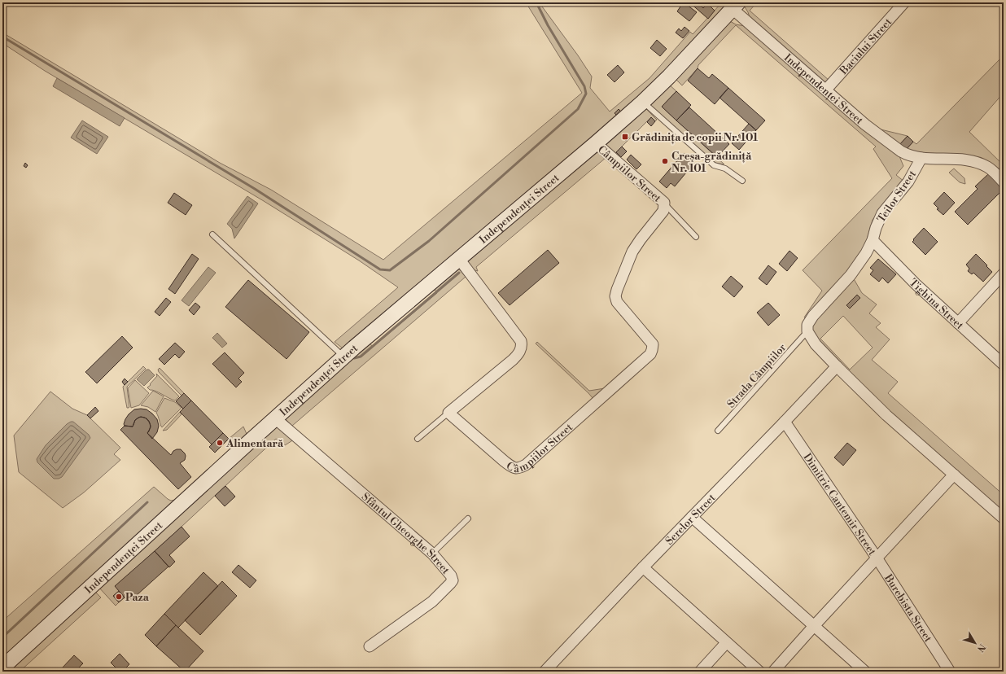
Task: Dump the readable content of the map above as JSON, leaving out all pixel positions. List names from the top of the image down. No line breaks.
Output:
{"streets":{"main road":["Independenței Street"],"street":["Baciului Street","Câmpiilor Street","Teilor Street","Tighina Street","Dimitrie Cantemir Street","Serelor Street","Sfântul Gheorghe Street","Burebista Street"],"lane":["Strada Câmpiilor"]},"crossings":[["Baciului Street","Independenței Street"],["Independenței Street","Câmpiilor Street"],["Independenței Street","Teilor Street"],["Independenței Street","Sfântul Gheorghe Street"],["Teilor Street","Tighina Street"],["Teilor Street","Strada Câmpiilor"],["Dimitrie Cantemir Street","Serelor Street"],["Dimitrie Cantemir Street","Burebista Street"]],"places":{"transit":["Grădinița de copii Nr. 101"],"other":["Creșa-grădiniță Nr. 101","Alimentară","Paza"]},"north":"bottom right"}
